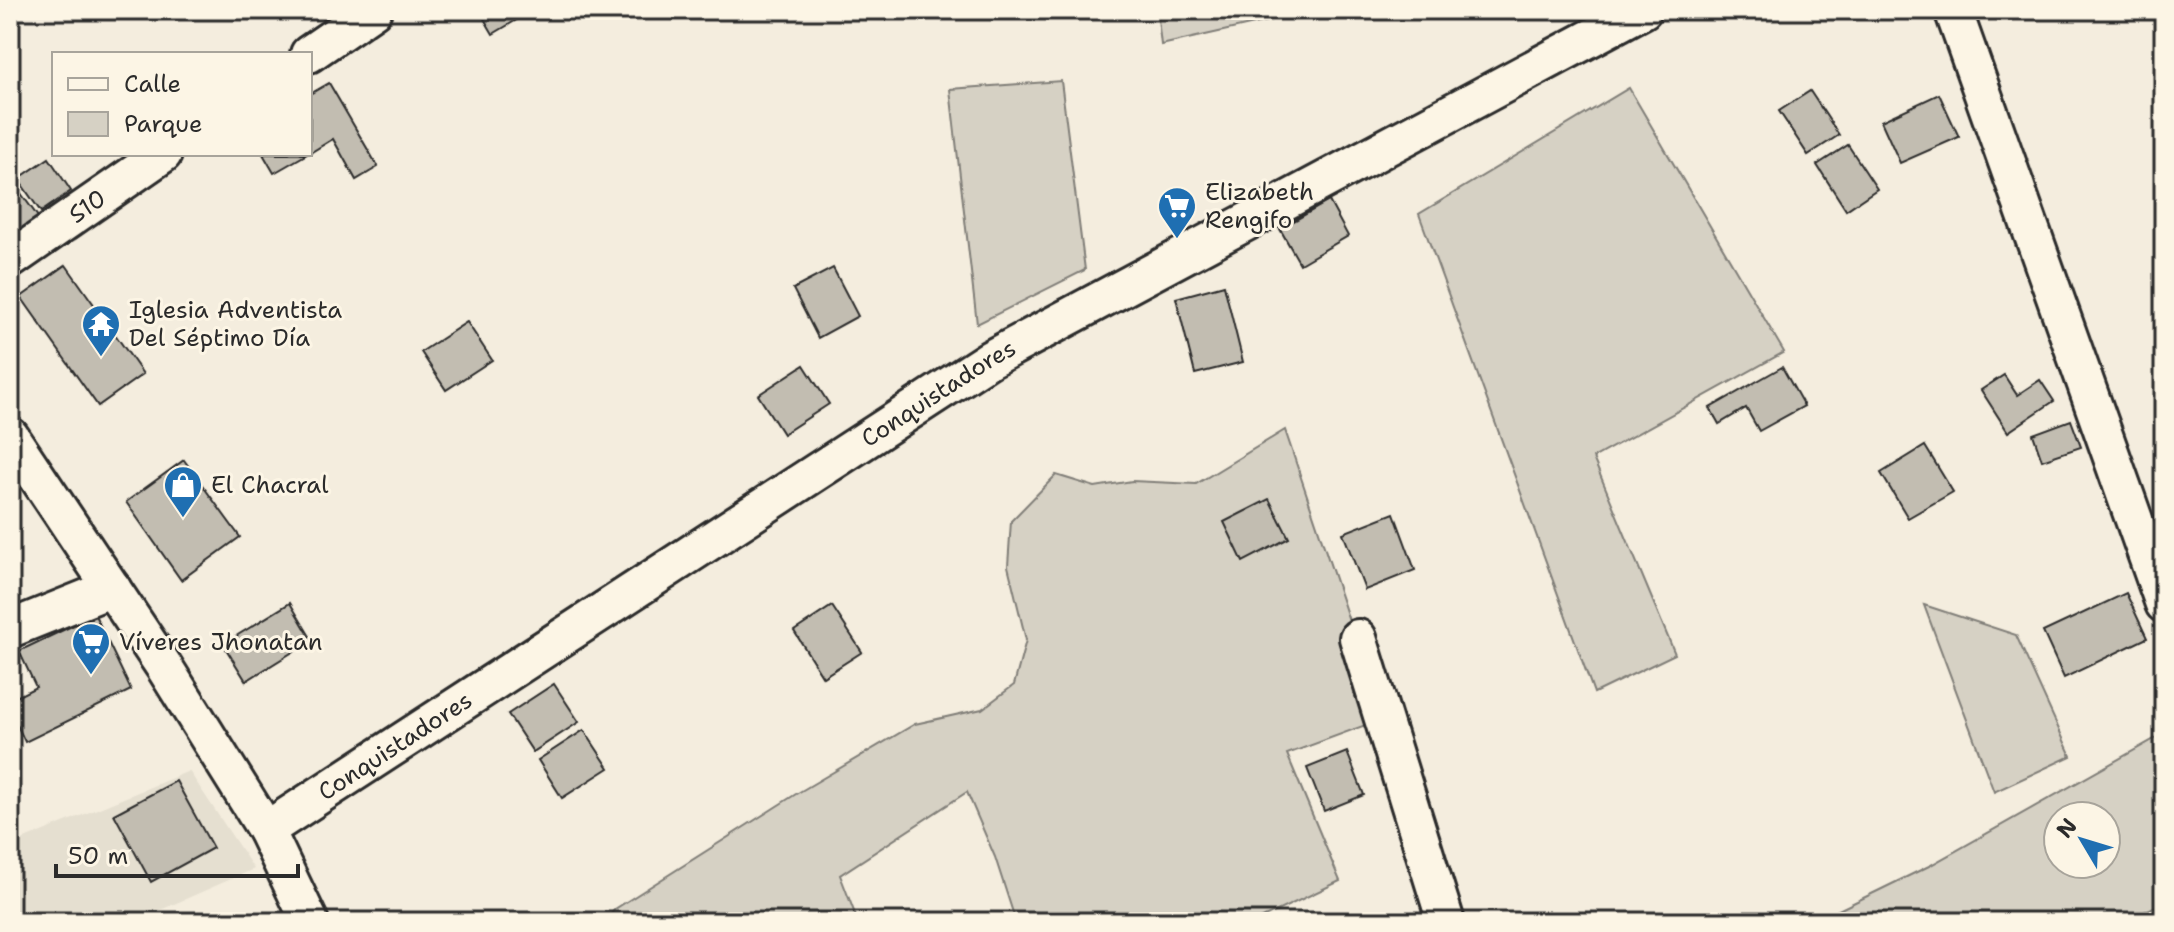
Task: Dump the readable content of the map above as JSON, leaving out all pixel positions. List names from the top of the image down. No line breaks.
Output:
{"streets":{"street":["S10","Conquistadores"]},"places":{"supermarket":["Elizabeth Rengifo","Víveres Jhonatan"],"temple":["Iglesia Adventista Del Séptimo Día"],"shop":["El Chacral"]},"legend":["Calle","Parque"],"scale_bar":"50 m","north":"top left"}
